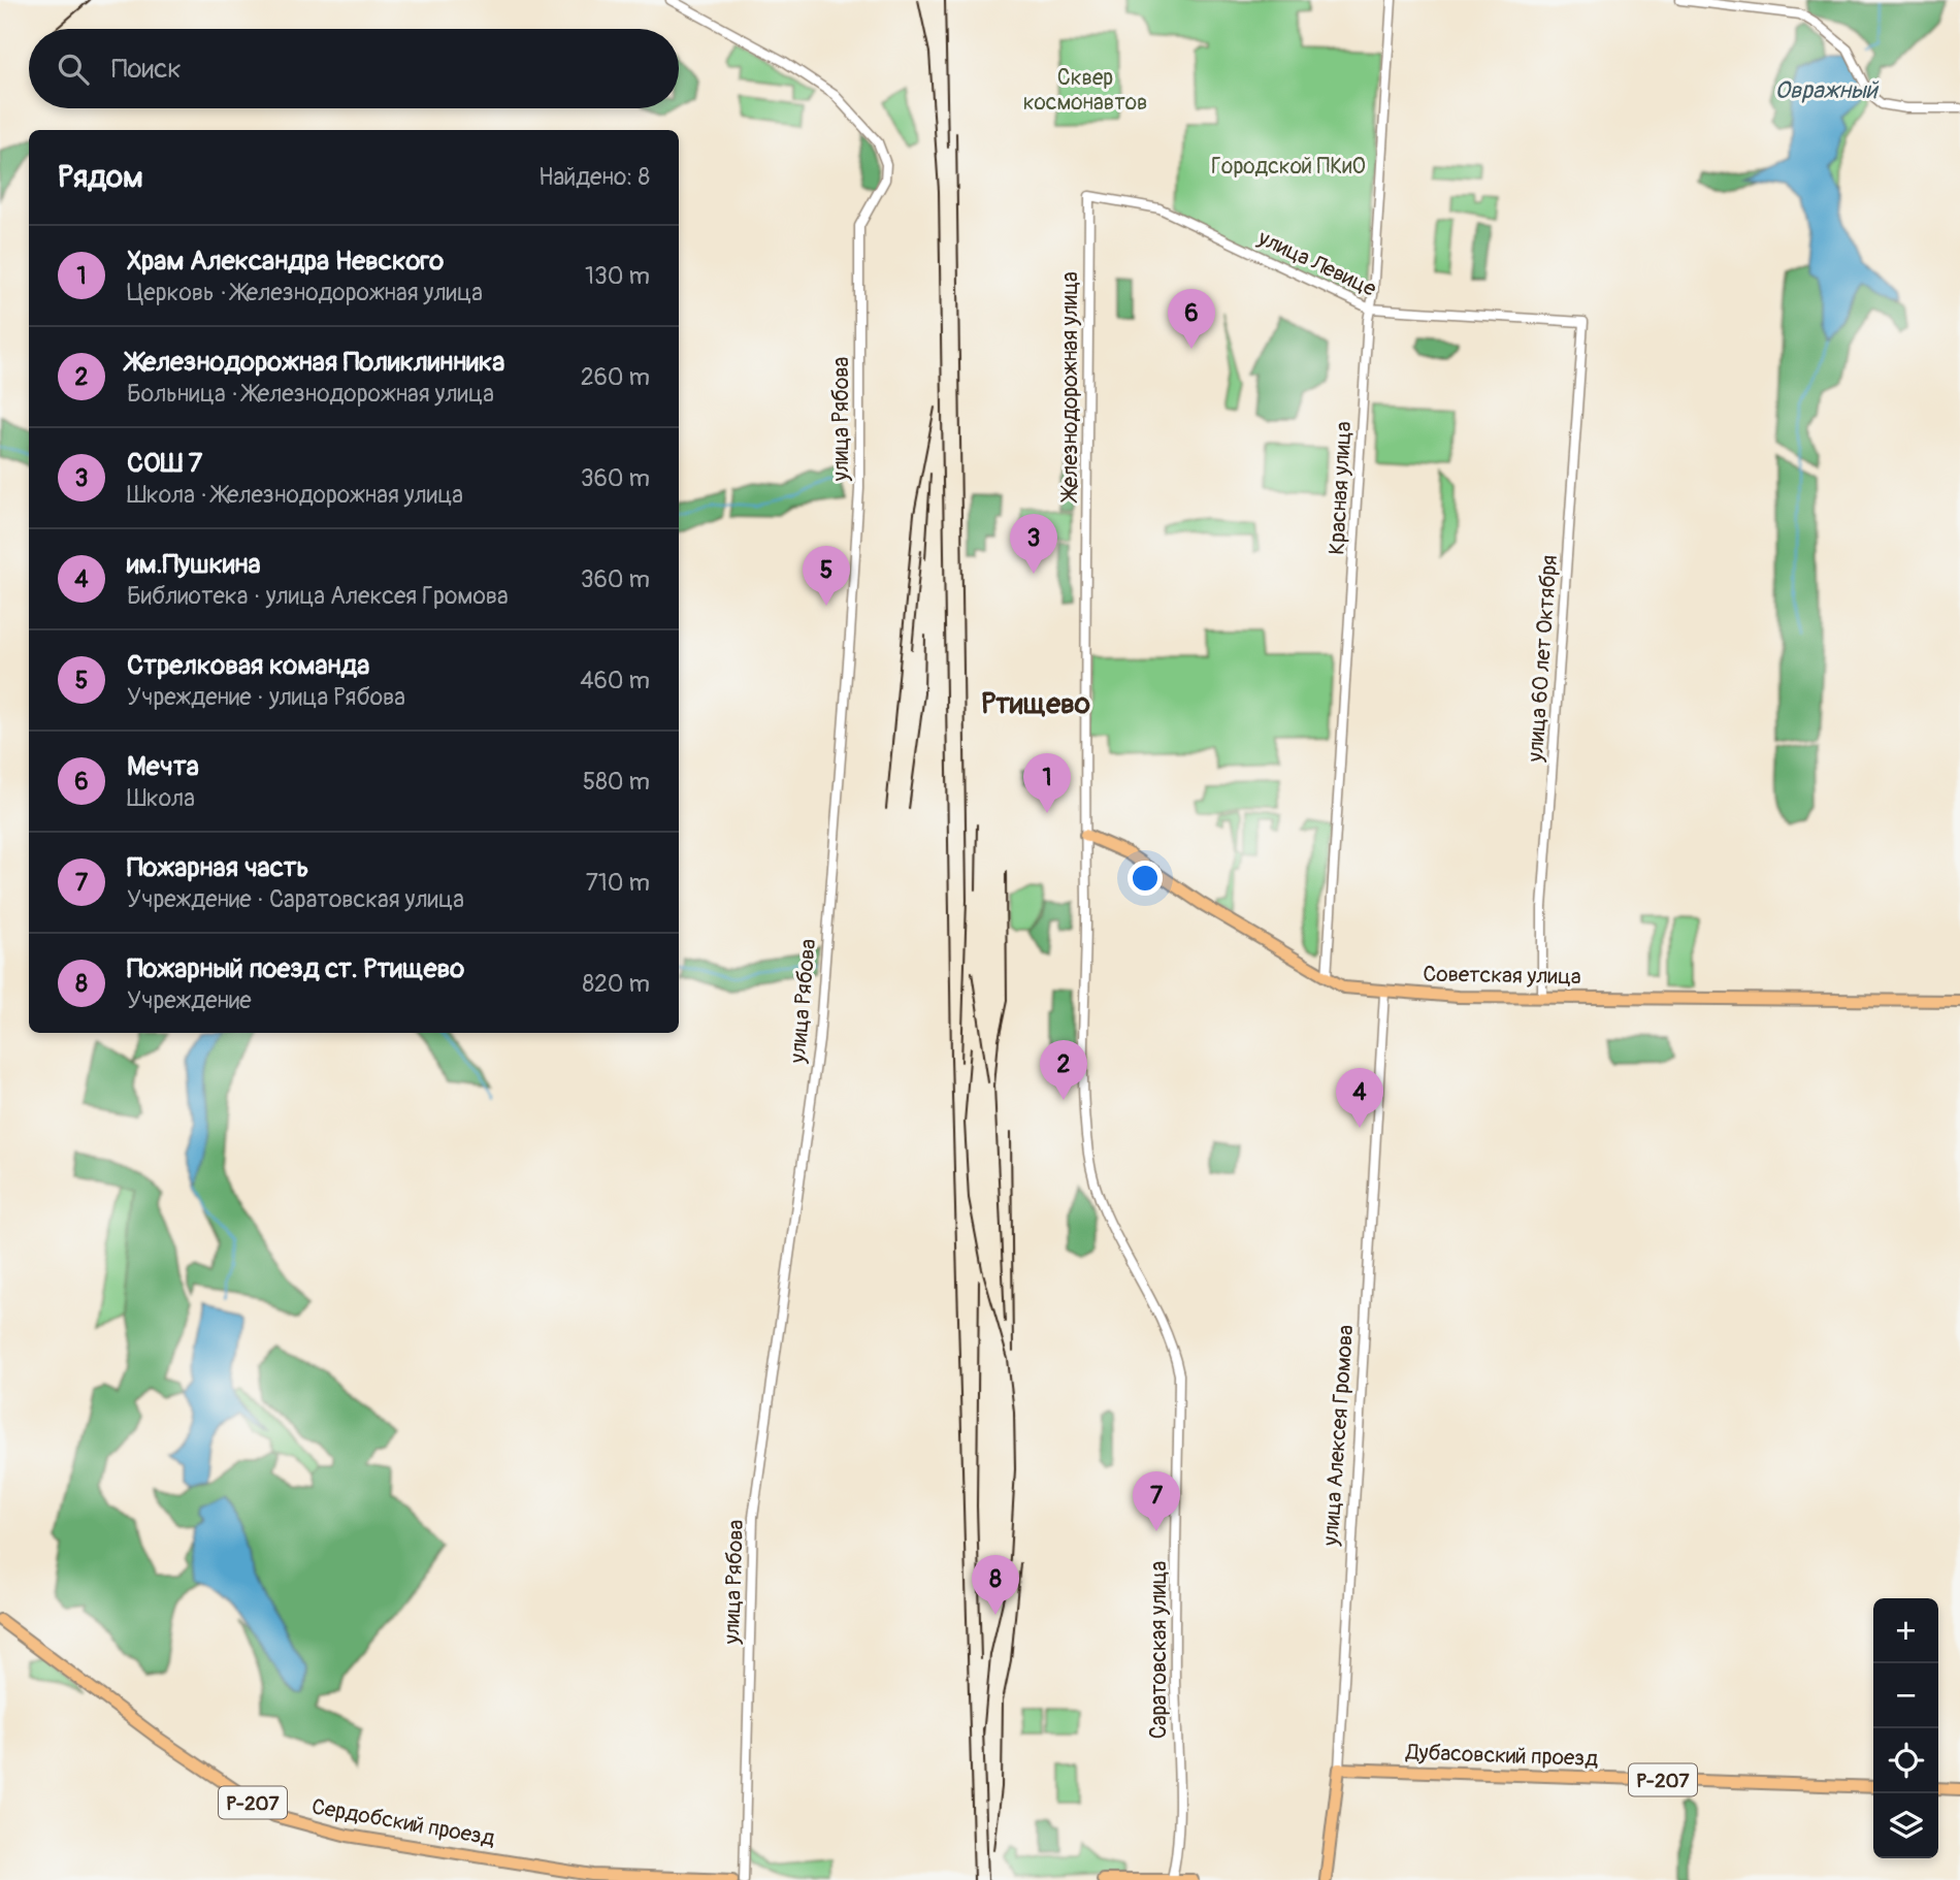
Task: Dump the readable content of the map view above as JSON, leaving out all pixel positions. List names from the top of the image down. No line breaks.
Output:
{"streets":{"main road":["Советская улица","улица Алексея Громова","Дубасовский проезд","Р-207","Сердобский проезд"],"street":["улица Левице","Железнодорожная улица","улица Рябова","Красная улица","улица 60 лет Октября","Саратовская улица"]},"crossings":[["улица Левице","Железнодорожная улица"],["улица Левице","Красная улица"],["улица Левице","улица 60 лет Октября"],["Железнодорожная улица","Советская улица"],["Железнодорожная улица","Саратовская улица"],["Красная улица","Советская улица"],["улица 60 лет Октября","Советская улица"],["Советская улица","улица Алексея Громова"],["улица Алексея Громова","Дубасовский проезд"]],"districts":["Ртищево"],"water":["Овражный"],"parks":["Сквер космонавтов","Городской ПКиО"],"page":{"search":"Поиск","heading":["Рядом","Найдено: 8"],"list":[{"mark":"1","name":"Храм Александра Невского","note":"Церковь · Железнодорожная улица","value":"130 m"},{"mark":"2","name":"Железнодорожная Поликлинника","note":"Больница · Железнодорожная улица","value":"260 m"},{"mark":"3","name":"СОШ 7","note":"Школа · Железнодорожная улица","value":"360 m"},{"mark":"4","name":"им.Пушкина","note":"Библиотека · улица Алексея Громова","value":"360 m"},{"mark":"5","name":"Стрелковая команда","note":"Учреждение · улица Рябова","value":"460 m"},{"mark":"6","name":"Мечта","note":"Школа","value":"580 m"},{"mark":"7","name":"Пожарная часть","note":"Учреждение · Саратовская улица","value":"710 m"},{"mark":"8","name":"Пожарный поезд ст. Ртищево","note":"Учреждение","value":"820 m"}],"pins":["6","3","5","1","2","4","7","8"],"map_buttons":["+","−"]}}
